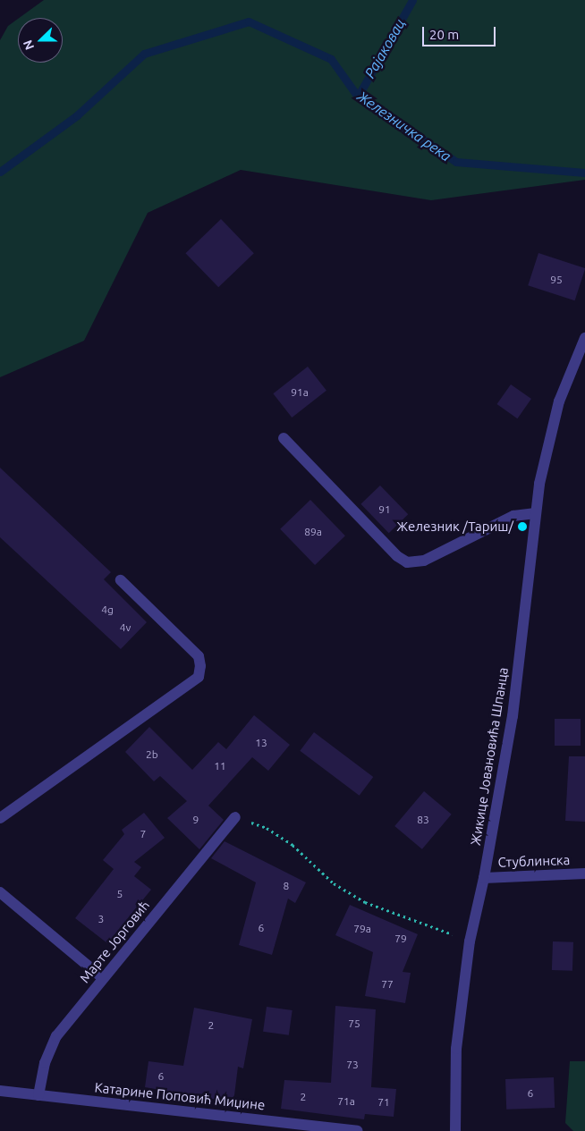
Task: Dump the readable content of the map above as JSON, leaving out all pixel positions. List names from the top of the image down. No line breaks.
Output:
{"streets":{"street":["Жикице Јовановића Шпанца","Стублинска","Марте Јорговић","Катарине Поповић Миџине"]},"crossings":[["Жикице Јовановића Шпанца","Стублинска"],["Марте Јорговић","Катарине Поповић Миџине"]],"water":["Рајаковац","Железничка река"],"places":["Железник /Тариш/"],"house_numbers":["95","91a","91","89a","4g","4v","13","2b","11","9","83","7","8","5","3","6","79a","79","77","75","2","73","6","6","2","71a","71"],"scale_bar":"20 m","north":"left"}
